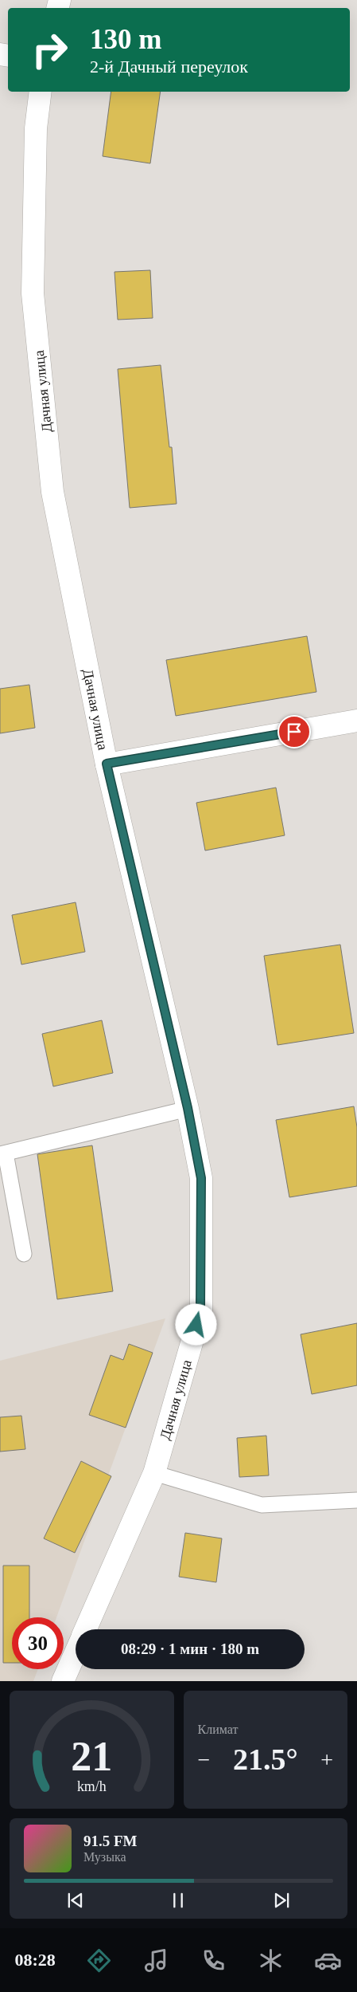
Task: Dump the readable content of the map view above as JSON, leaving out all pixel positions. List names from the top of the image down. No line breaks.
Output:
{"streets":{"street":["Дачная улица"]},"page":{"turn":["130 m","2-й Дачный переулок"],"limit":"30","trip":"08:29 · 1 мин · 180 m","tile":"Климат","heat":["−","21.5°","+"],"song":["91.5 FM","Музыка"],"tabs":"08:28","gauge":["21","km/h"]}}
